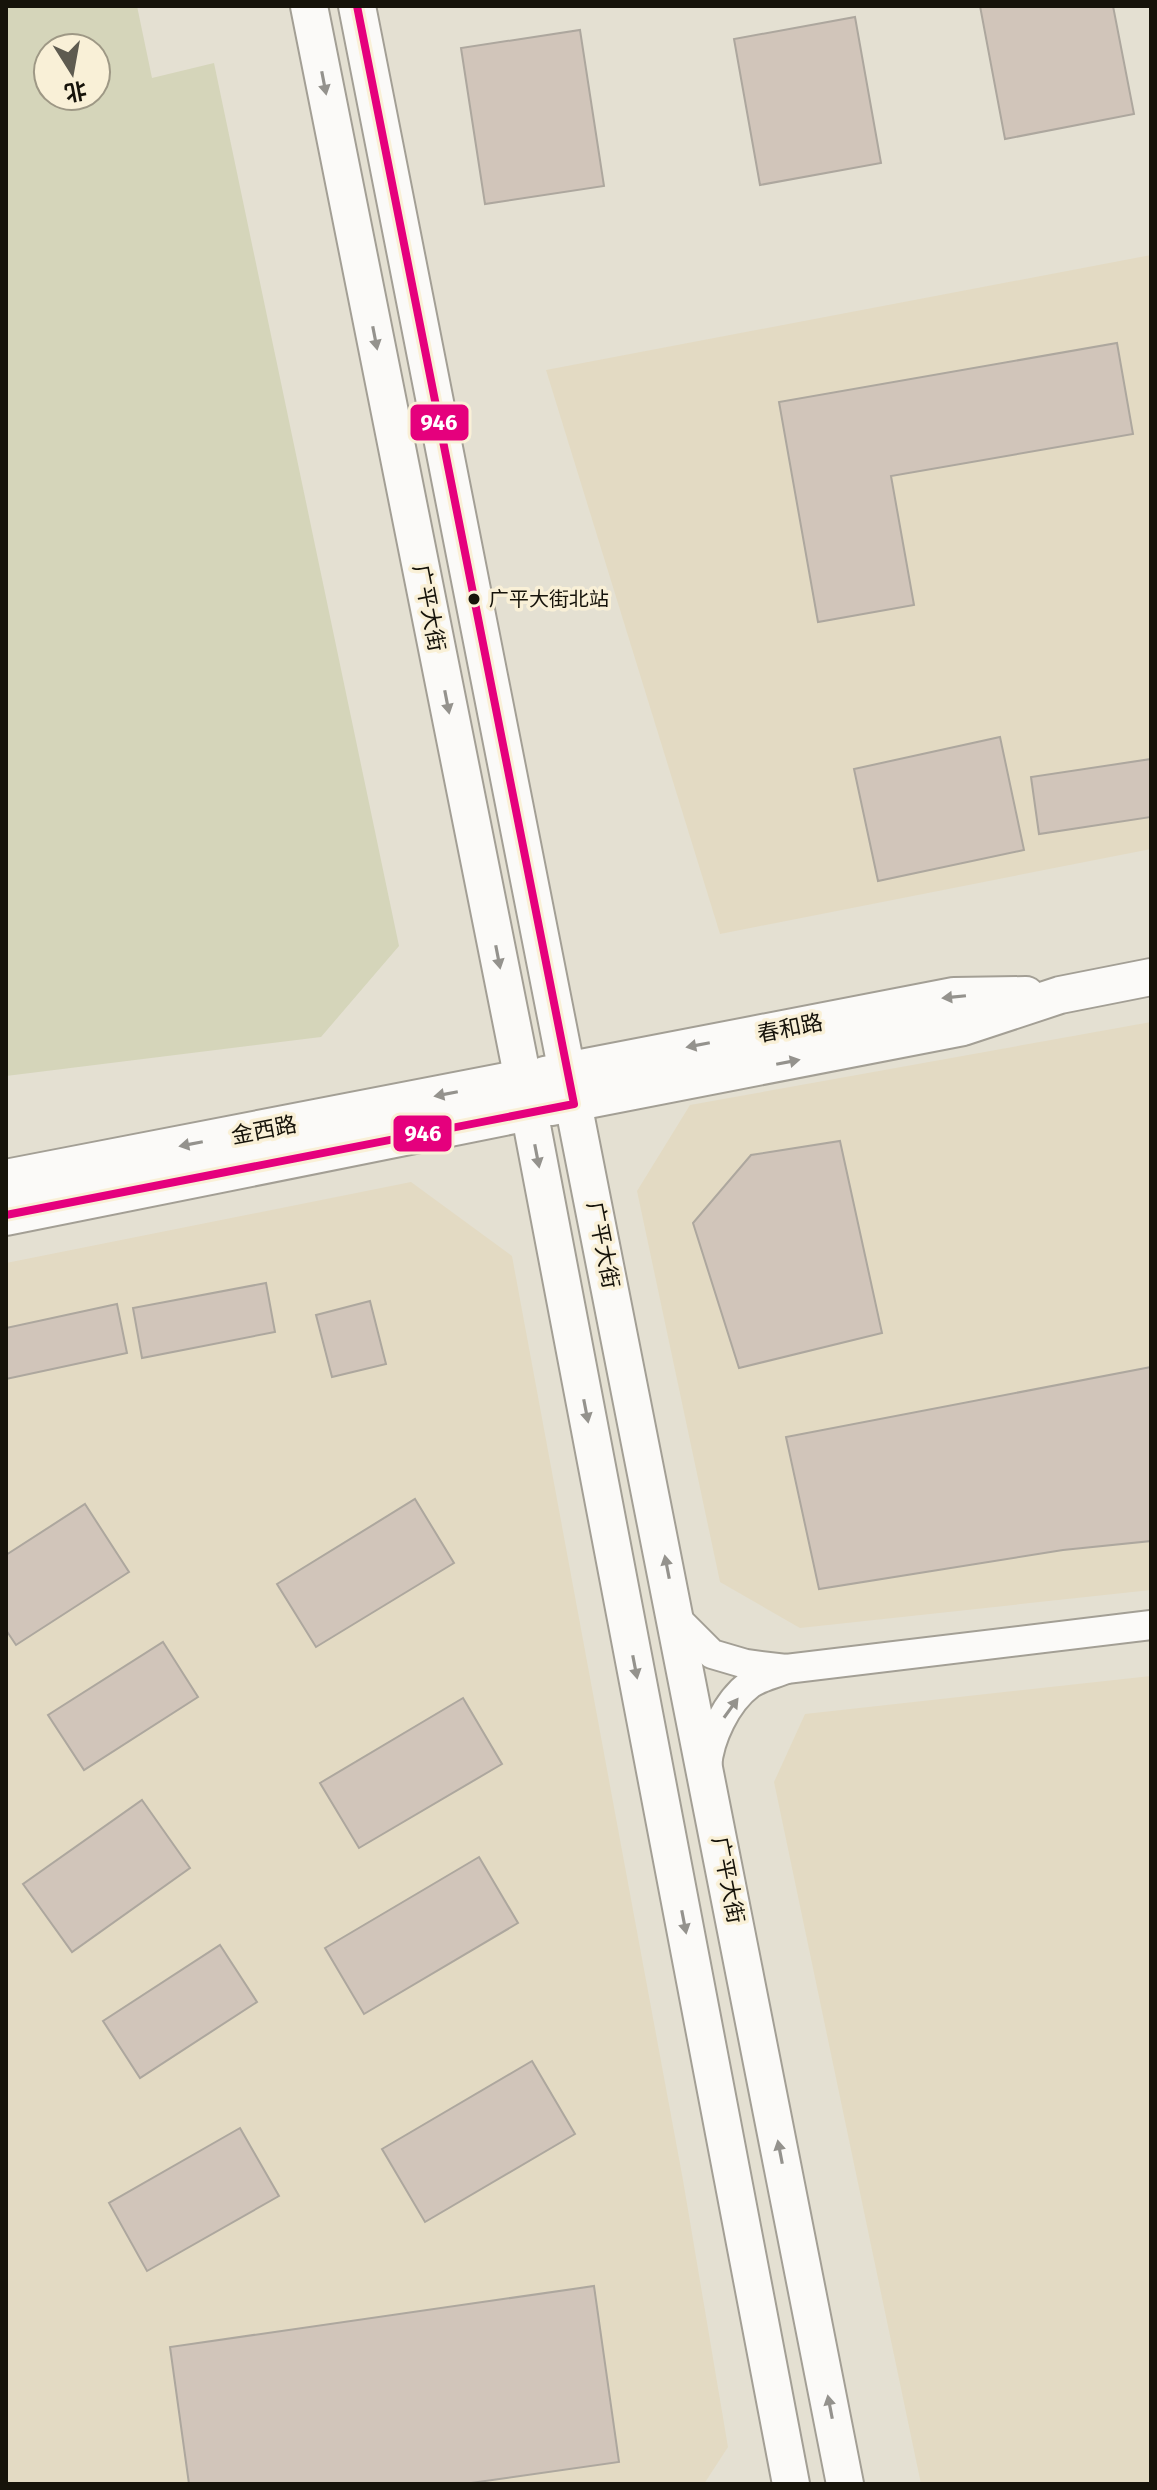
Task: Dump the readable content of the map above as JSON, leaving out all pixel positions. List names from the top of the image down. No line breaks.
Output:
{"streets":{"main road":["金西路"],"street":["广平大街","春和路"]},"crossings":[["广平大街","春和路"],["广平大街","金西路"],["春和路","金西路"]],"places":["广平大街北站"],"lines":["transit line 946"],"north":"bottom"}
